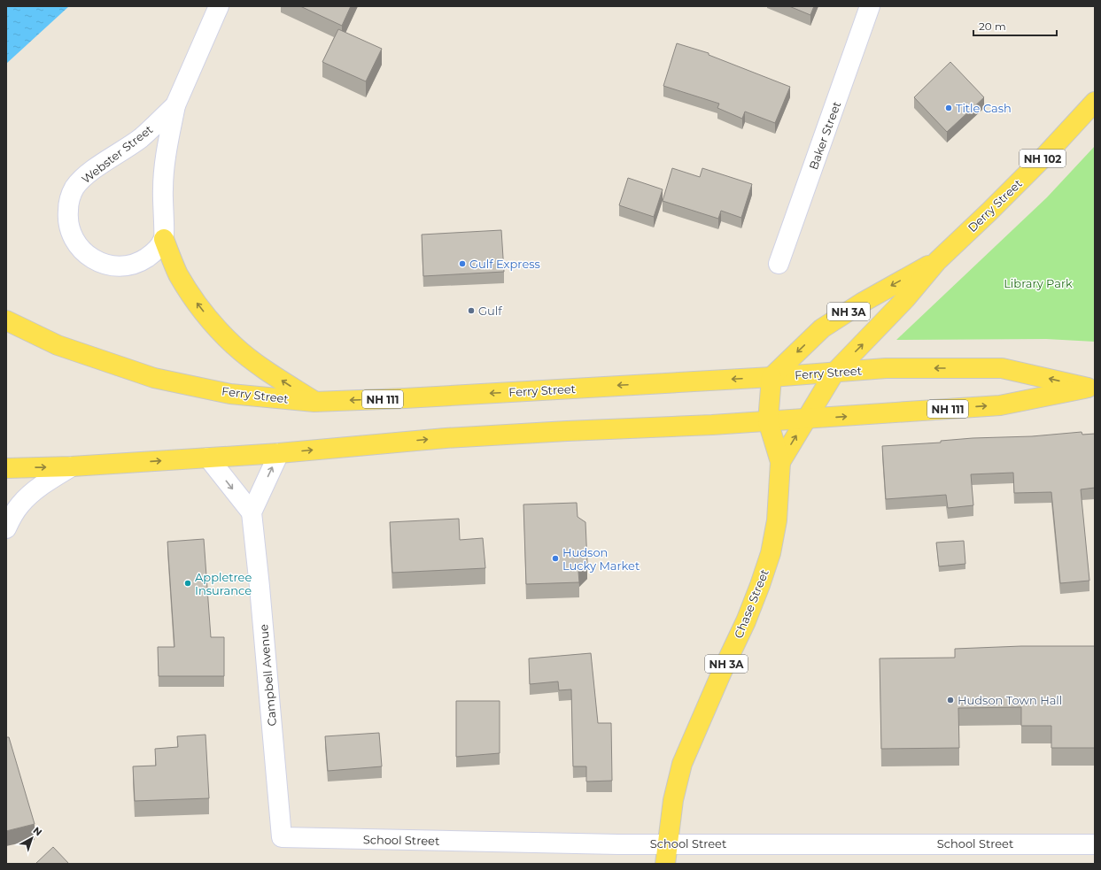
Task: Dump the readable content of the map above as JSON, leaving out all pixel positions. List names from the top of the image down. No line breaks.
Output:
{"streets":{"main road":["NH 102","Derry Street","NH 3A","Ferry Street","NH 111","Chase Street"],"street":["Baker Street","Webster Street","Campbell Avenue","School Street"]},"crossings":[["Derry Street","NH 3A"],["Derry Street","Ferry Street"],["Derry Street","Chase Street"],["NH 3A","Ferry Street"],["NH 3A","Chase Street"],["Ferry Street","Chase Street"],["Chase Street","School Street"],["Campbell Avenue","School Street"]],"parks":["Library Park"],"places":["Title Cash","Gulf Express","Gulf","Hudson Lucky Market","Appletree Insurance","Hudson Town Hall"],"scale_bar":"20 m","north":"top right"}
